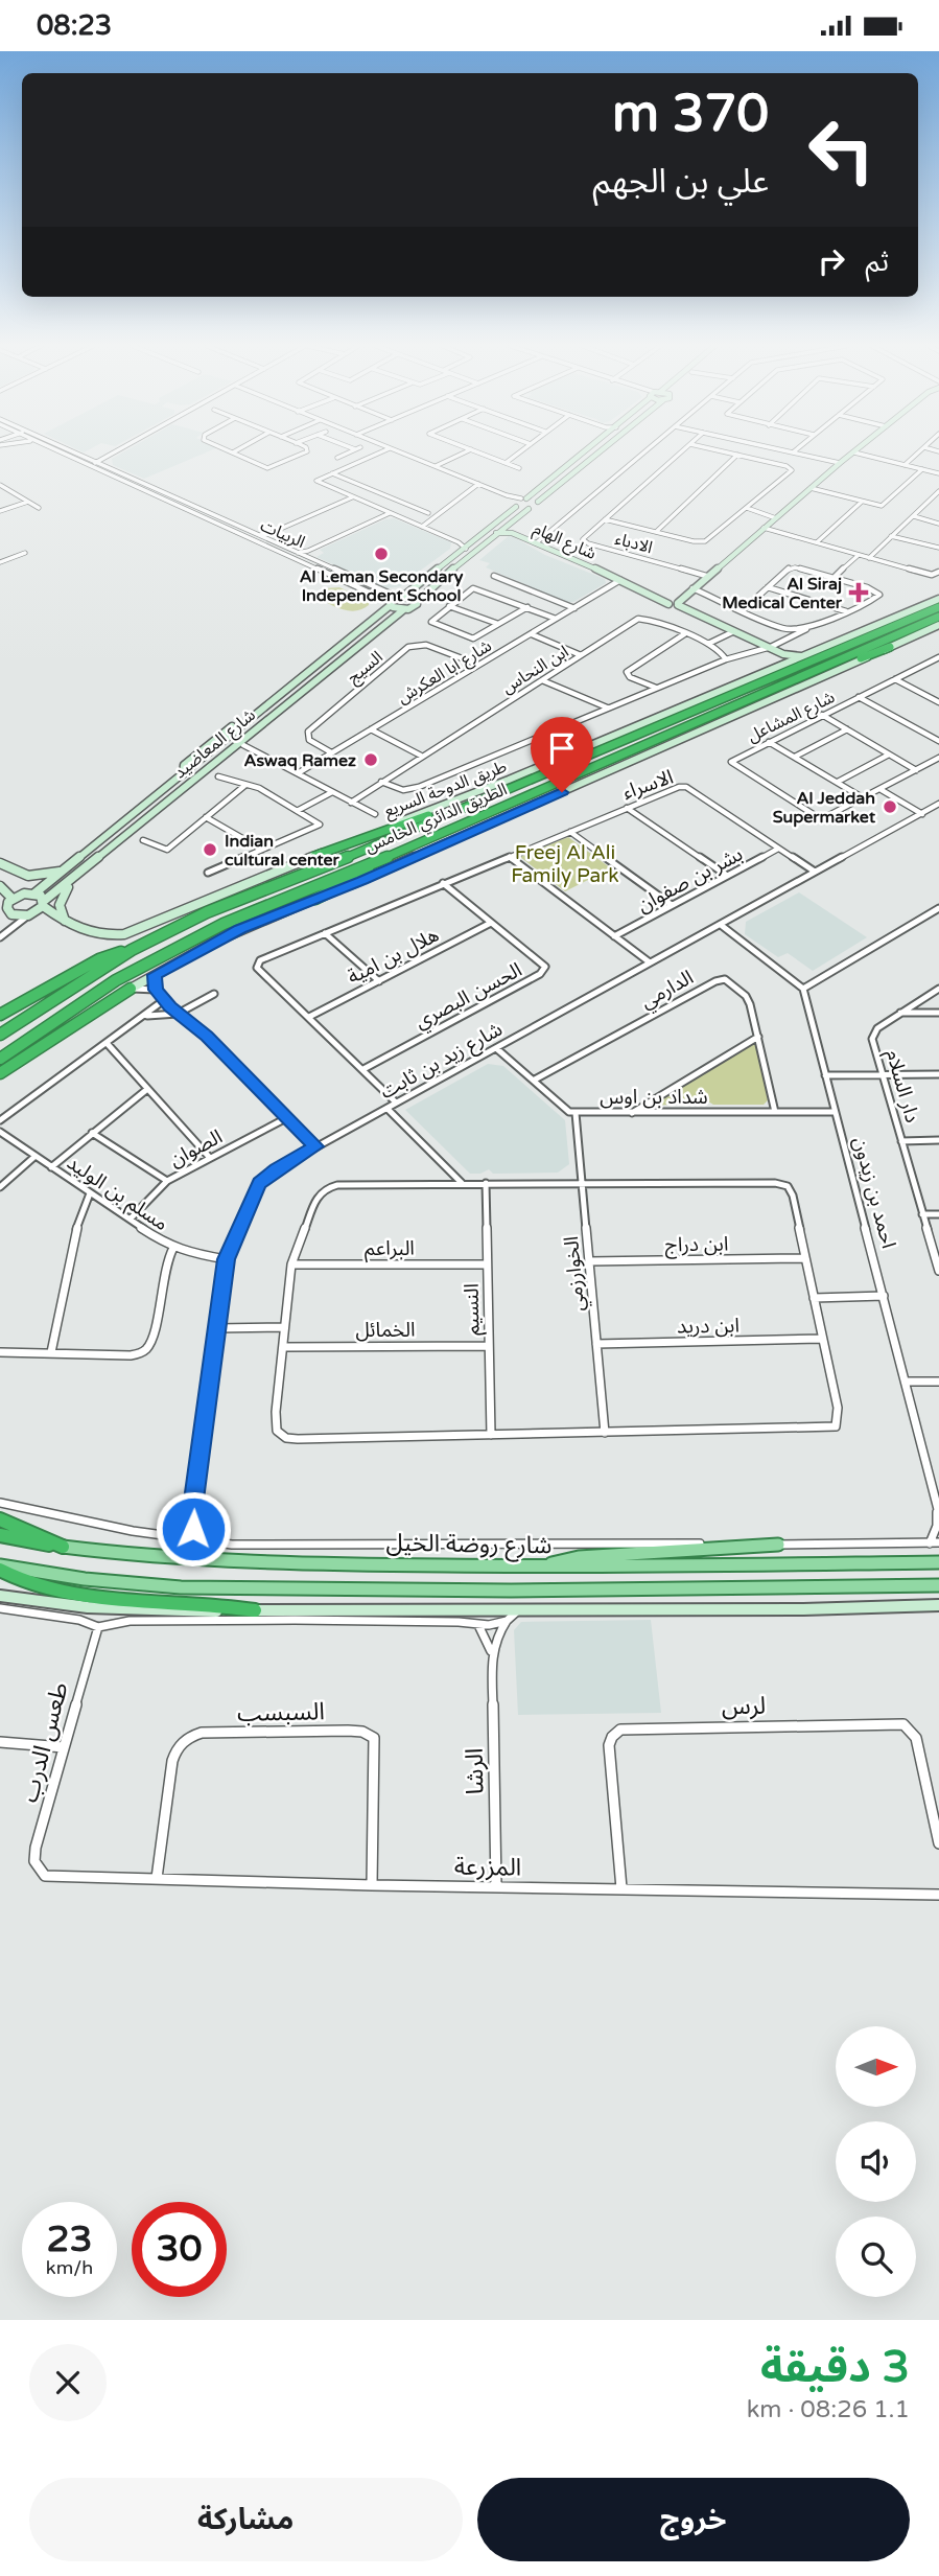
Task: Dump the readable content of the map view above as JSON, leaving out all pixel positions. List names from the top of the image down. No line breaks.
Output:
{"streets":{"highway":["الطريق الدائري الخامس","شارع روضة الخيل"],"street":["الربيات","شارع الهام","الادباء","السيج","ابن النحاس","شارع ابا العكرش","شارع المشاعل","شارع المعاضيد","الاسراء","طريق الدوحة السريع","بشر بن صفوان","هلال بن امية","الدارمي","الحسن البصري","شارع زيد بن ثابت","دار السلام","شداد بن اوس","الصوان","مسلم بن الوليد","احمد بن زيدون","ابن دراج","البراعم","الخوارزمي","النسيم","ابن دريد","الخمائل","لرس","السبسب","طعس الدرب","الرشا","المزرعة"]},"crossings":[["الربيات","شارع المعاضيد"],["شارع الهام","شارع ابا العكرش"],["شارع الهام","طريق الدوحة السريع"],["السيج","شارع ابا العكرش"],["شارع المعاضيد","طريق الدوحة السريع"],["الاسراء","بشر بن صفوان"],["الاسراء","هلال بن امية"],["الاسراء","الحسن البصري"],["الاسراء","شارع زيد بن ثابت"],["هلال بن امية","الحسن البصري"],["الدارمي","شداد بن اوس"],["شارع زيد بن ثابت","شداد بن اوس"],["شارع زيد بن ثابت","مسلم بن الوليد"],["شارع زيد بن ثابت","شارع روضة الخيل"],["شداد بن اوس","احمد بن زيدون"],["شداد بن اوس","الخوارزمي"],["الصوان","مسلم بن الوليد"],["احمد بن زيدون","شارع روضة الخيل"],["ابن دراج","الخوارزمي"],["البراعم","النسيم"],["الخوارزمي","ابن دريد"],["النسيم","الخمائل"],["لرس","المزرعة"],["السبسب","المزرعة"],["طعس الدرب","المزرعة"],["الرشا","المزرعة"]],"parks":["Freej Al Ali Family Park"],"places":{"other":["Al Leman Secondary Independent School","Aswaq Ramez","Al Jeddah Supermarket","Indian cultural center"],"health":["Al Siraj Medical Center"]},"north":"right","page":{"status":"08:23","turn":["370 m","علي بن الجهم"],"then":"ثم","speed":"23 km/h","limit":"30","heading":["3 دقيقة","1.1 km · 08:26"],"buttons":["خروج","مشاركة"]}}
